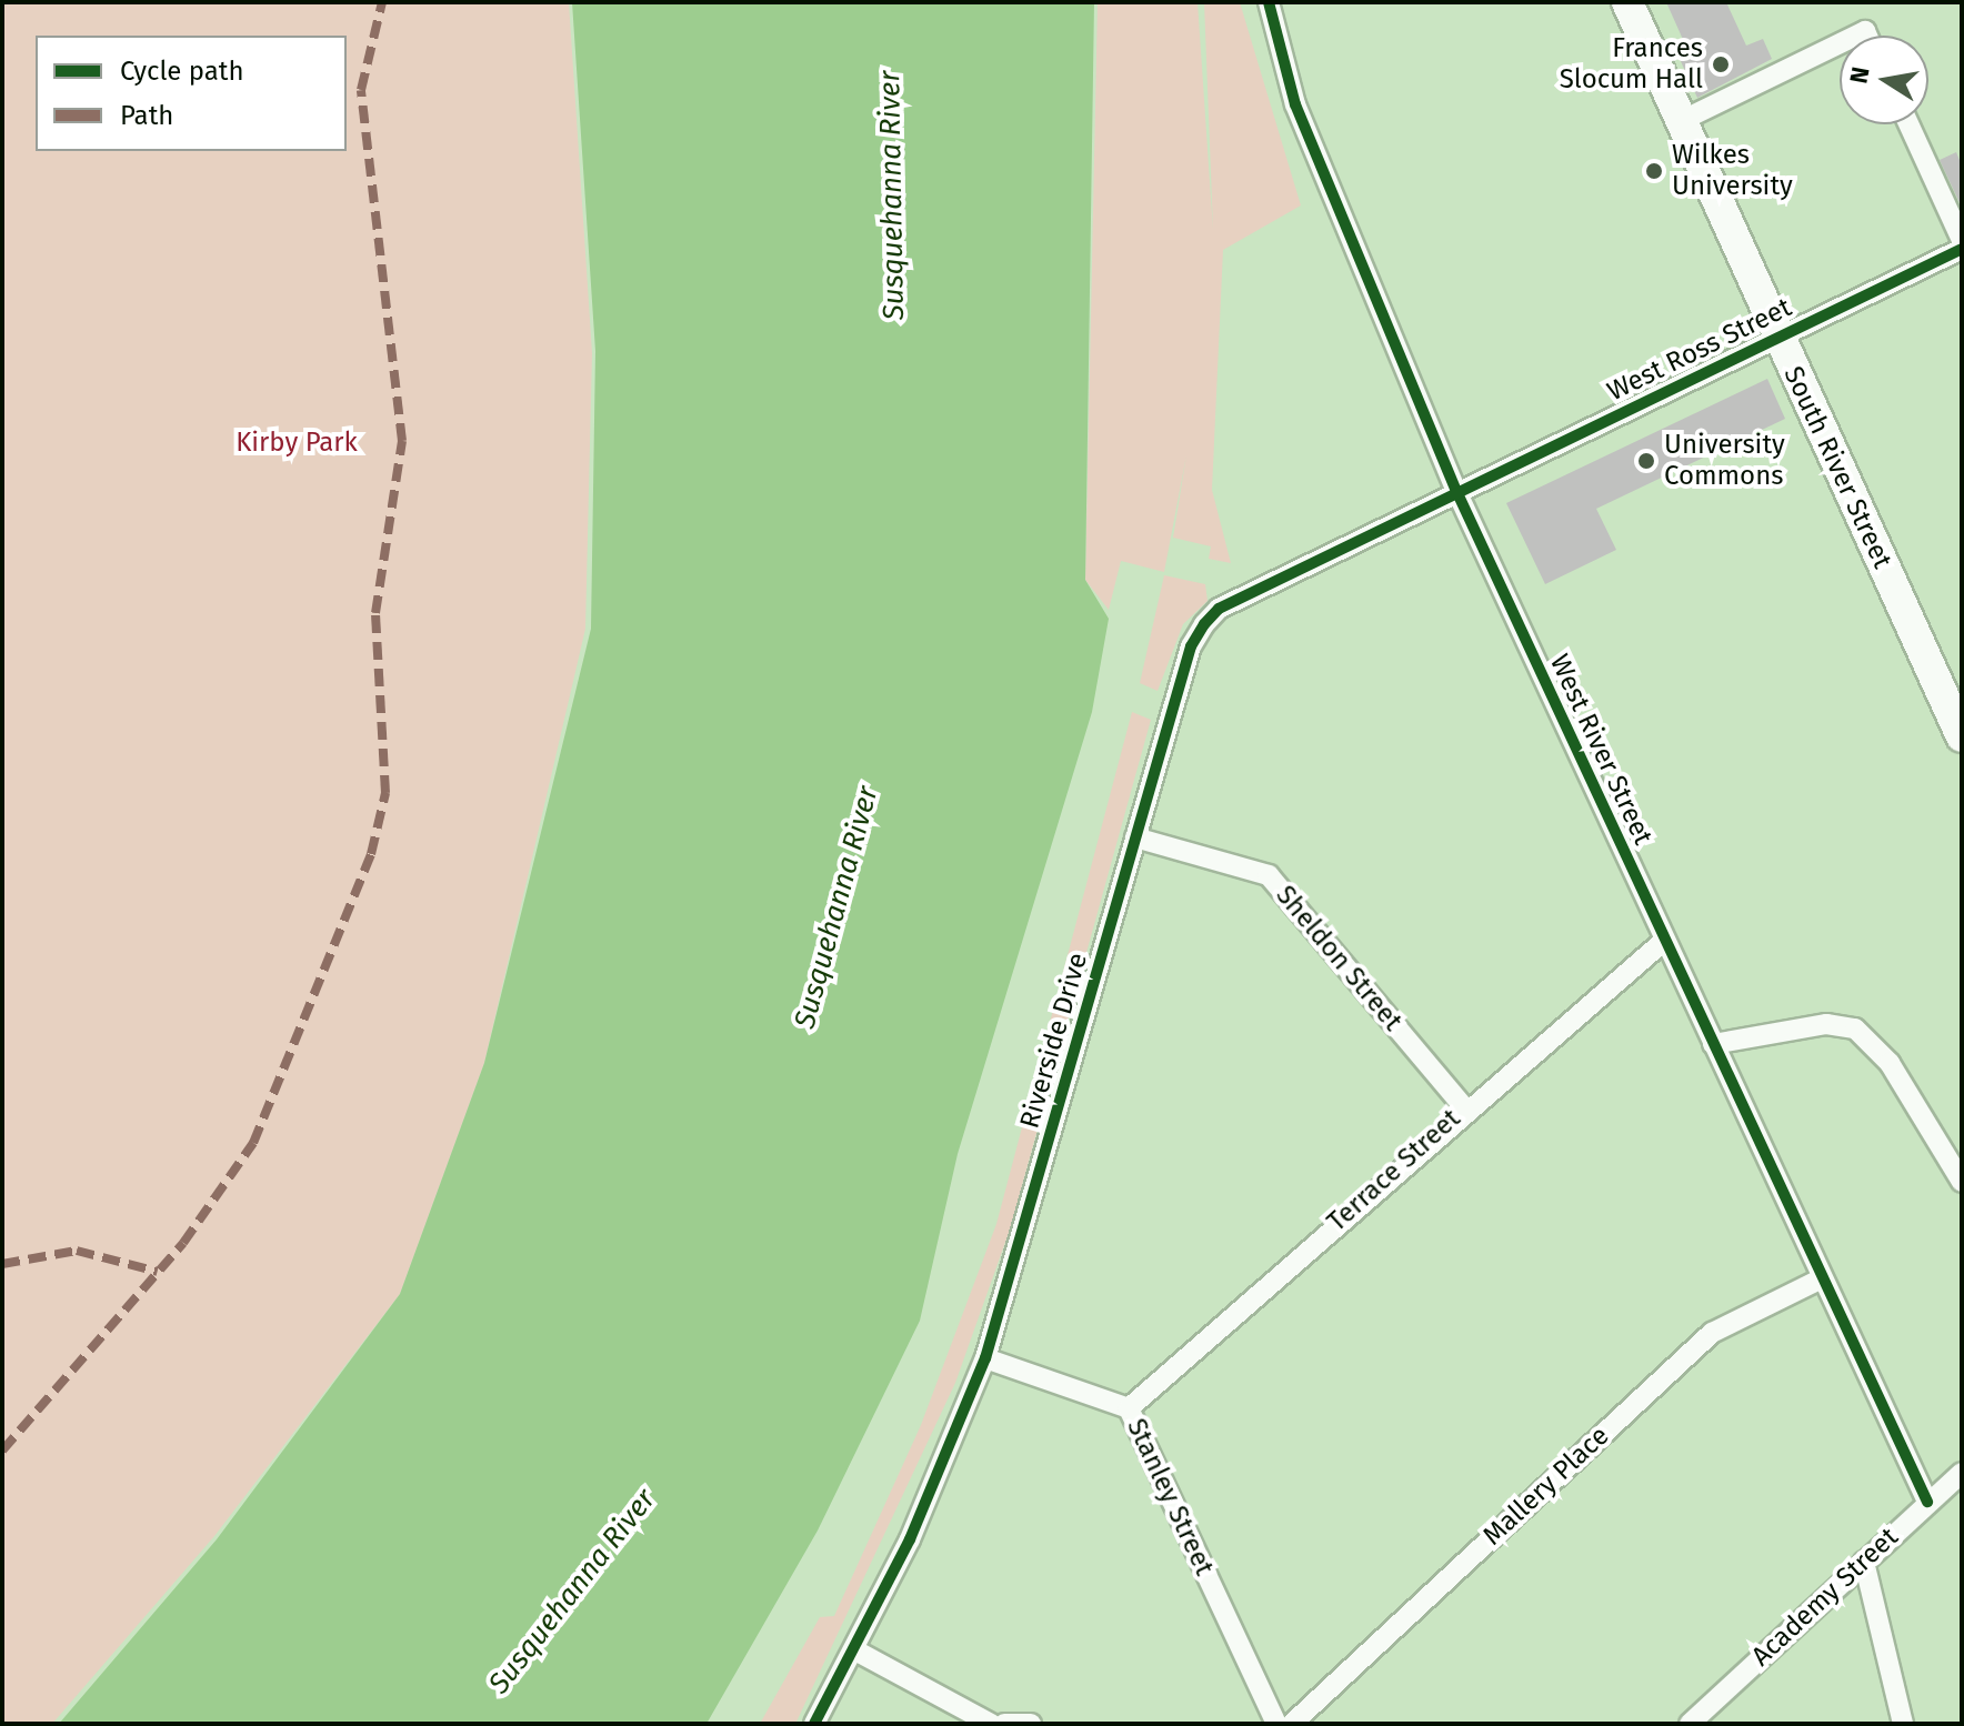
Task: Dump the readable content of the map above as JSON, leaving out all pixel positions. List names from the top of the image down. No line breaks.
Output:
{"streets":{"main road":["South River Street"],"street":["West Ross Street","West River Street","Sheldon Street","Riverside Drive","Terrace Street","Mallery Place","Stanley Street","Academy Street"]},"crossings":[["West Ross Street","South River Street"],["West Ross Street","West River Street"],["West Ross Street","Riverside Drive"],["West River Street","Riverside Drive"],["West River Street","Terrace Street"],["West River Street","Mallery Place"],["West River Street","Academy Street"],["Sheldon Street","Riverside Drive"],["Sheldon Street","Terrace Street"],["Riverside Drive","Stanley Street"],["Terrace Street","Stanley Street"]],"water":["Susquehanna River"],"parks":["Kirby Park"],"places":["Frances Slocum Hall","Wilkes University","University Commons"],"legend":["Cycle path","Path"],"north":"left"}
